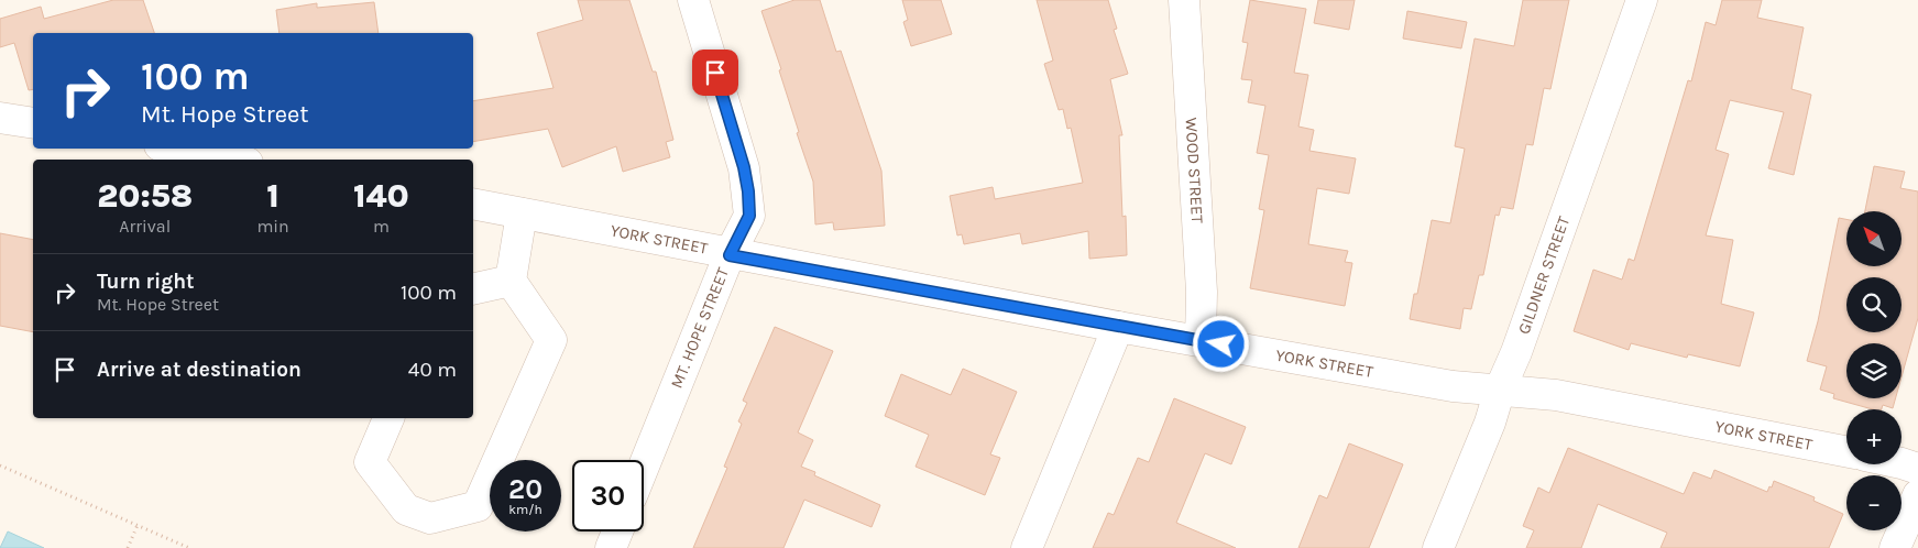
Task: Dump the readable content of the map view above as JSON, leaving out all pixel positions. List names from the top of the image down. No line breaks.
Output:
{"streets":{"street":["WOOD STREET","YORK STREET","GILDNER STREET","MT. HOPE STREET"]},"crossings":[["WOOD STREET","YORK STREET"],["YORK STREET","GILDNER STREET"],["YORK STREET","MT. HOPE STREET"]],"north":"top left","page":{"turn":["100 m","Mt. Hope Street"],"eta":["20:58","Arrival","1","min","140","m"],"map_buttons":["+","−"],"list":[{"name":"Turn right","note":"Mt. Hope Street","value":"100 m"},{"name":"Arrive at destination","value":"40 m"}],"speed":"20 km/h","limit":"30"}}
